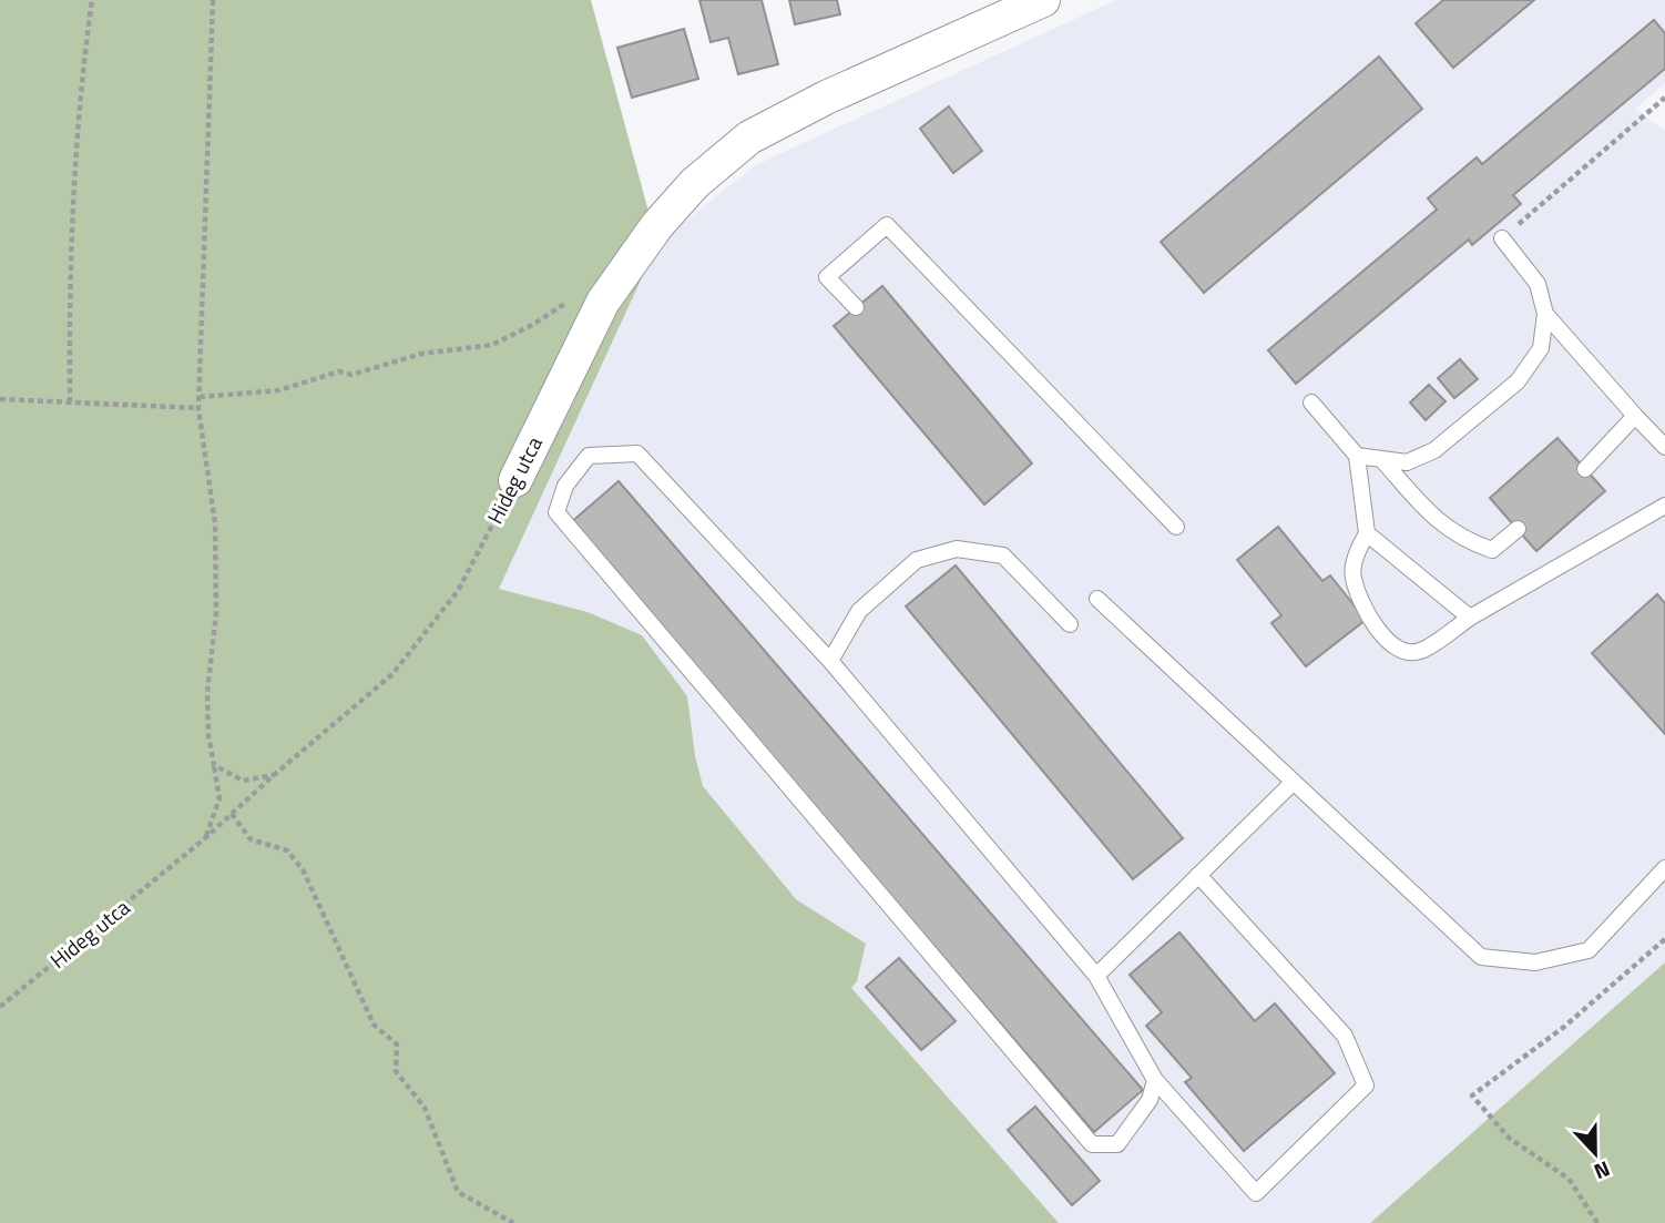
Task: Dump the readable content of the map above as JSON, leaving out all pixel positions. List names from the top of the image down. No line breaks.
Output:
{"streets":{"street":["Hideg utca"]},"north":"bottom"}
